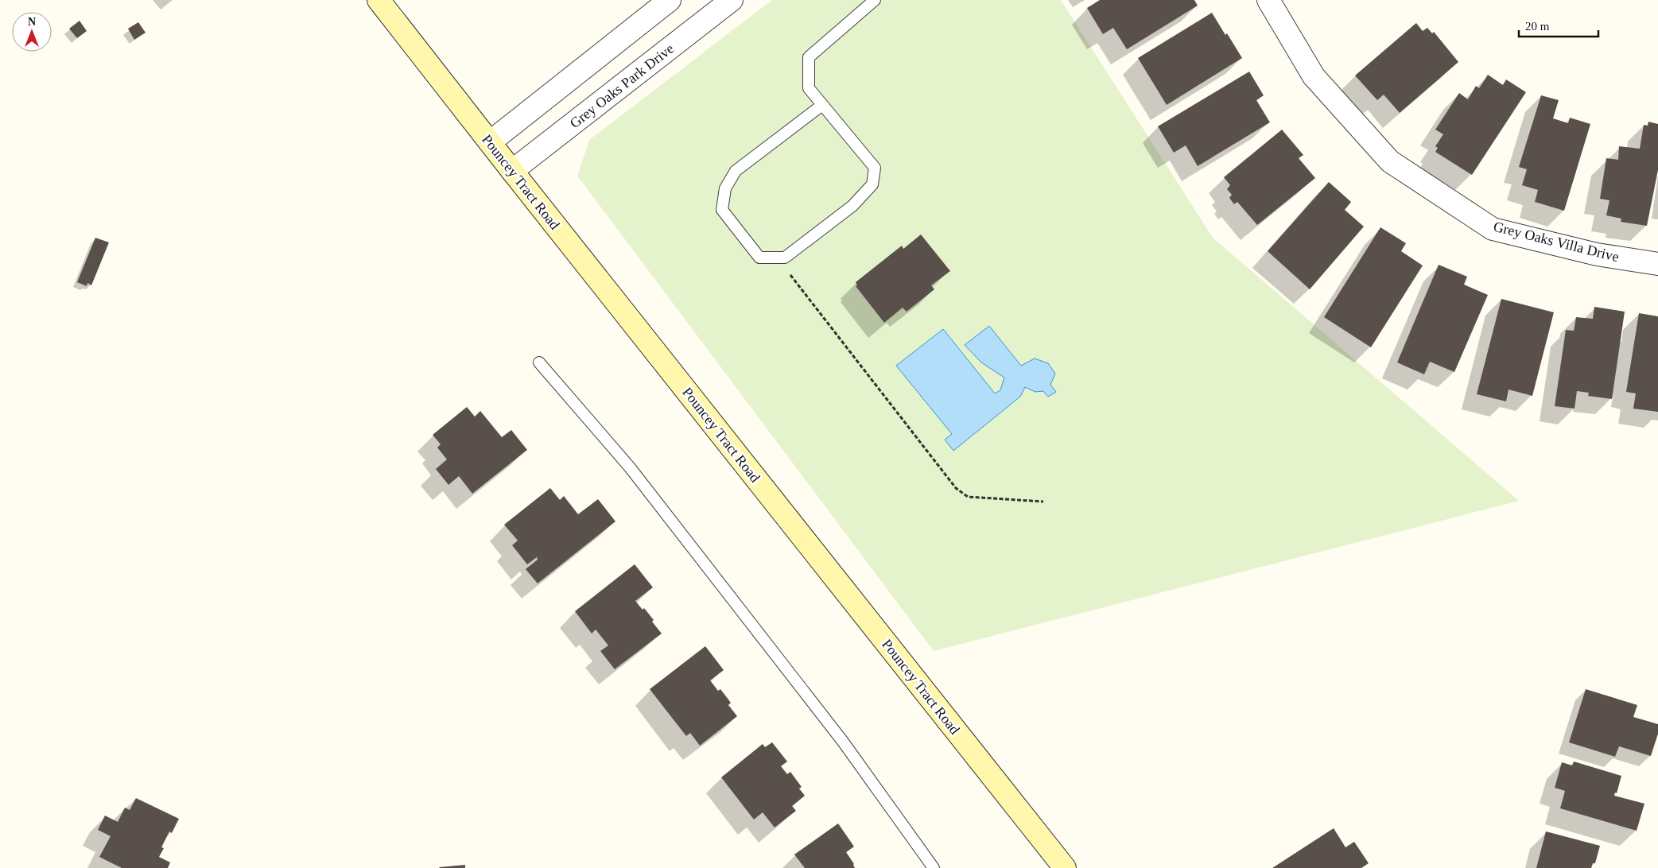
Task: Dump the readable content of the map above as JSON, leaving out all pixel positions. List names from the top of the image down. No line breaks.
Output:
{"streets":{"main road":["Pouncey Tract Road"],"street":["Grey Oaks Park Drive","Grey Oaks Villa Drive"]},"crossings":[["Grey Oaks Park Drive","Pouncey Tract Road"]],"scale_bar":"20 m","north":"top"}
